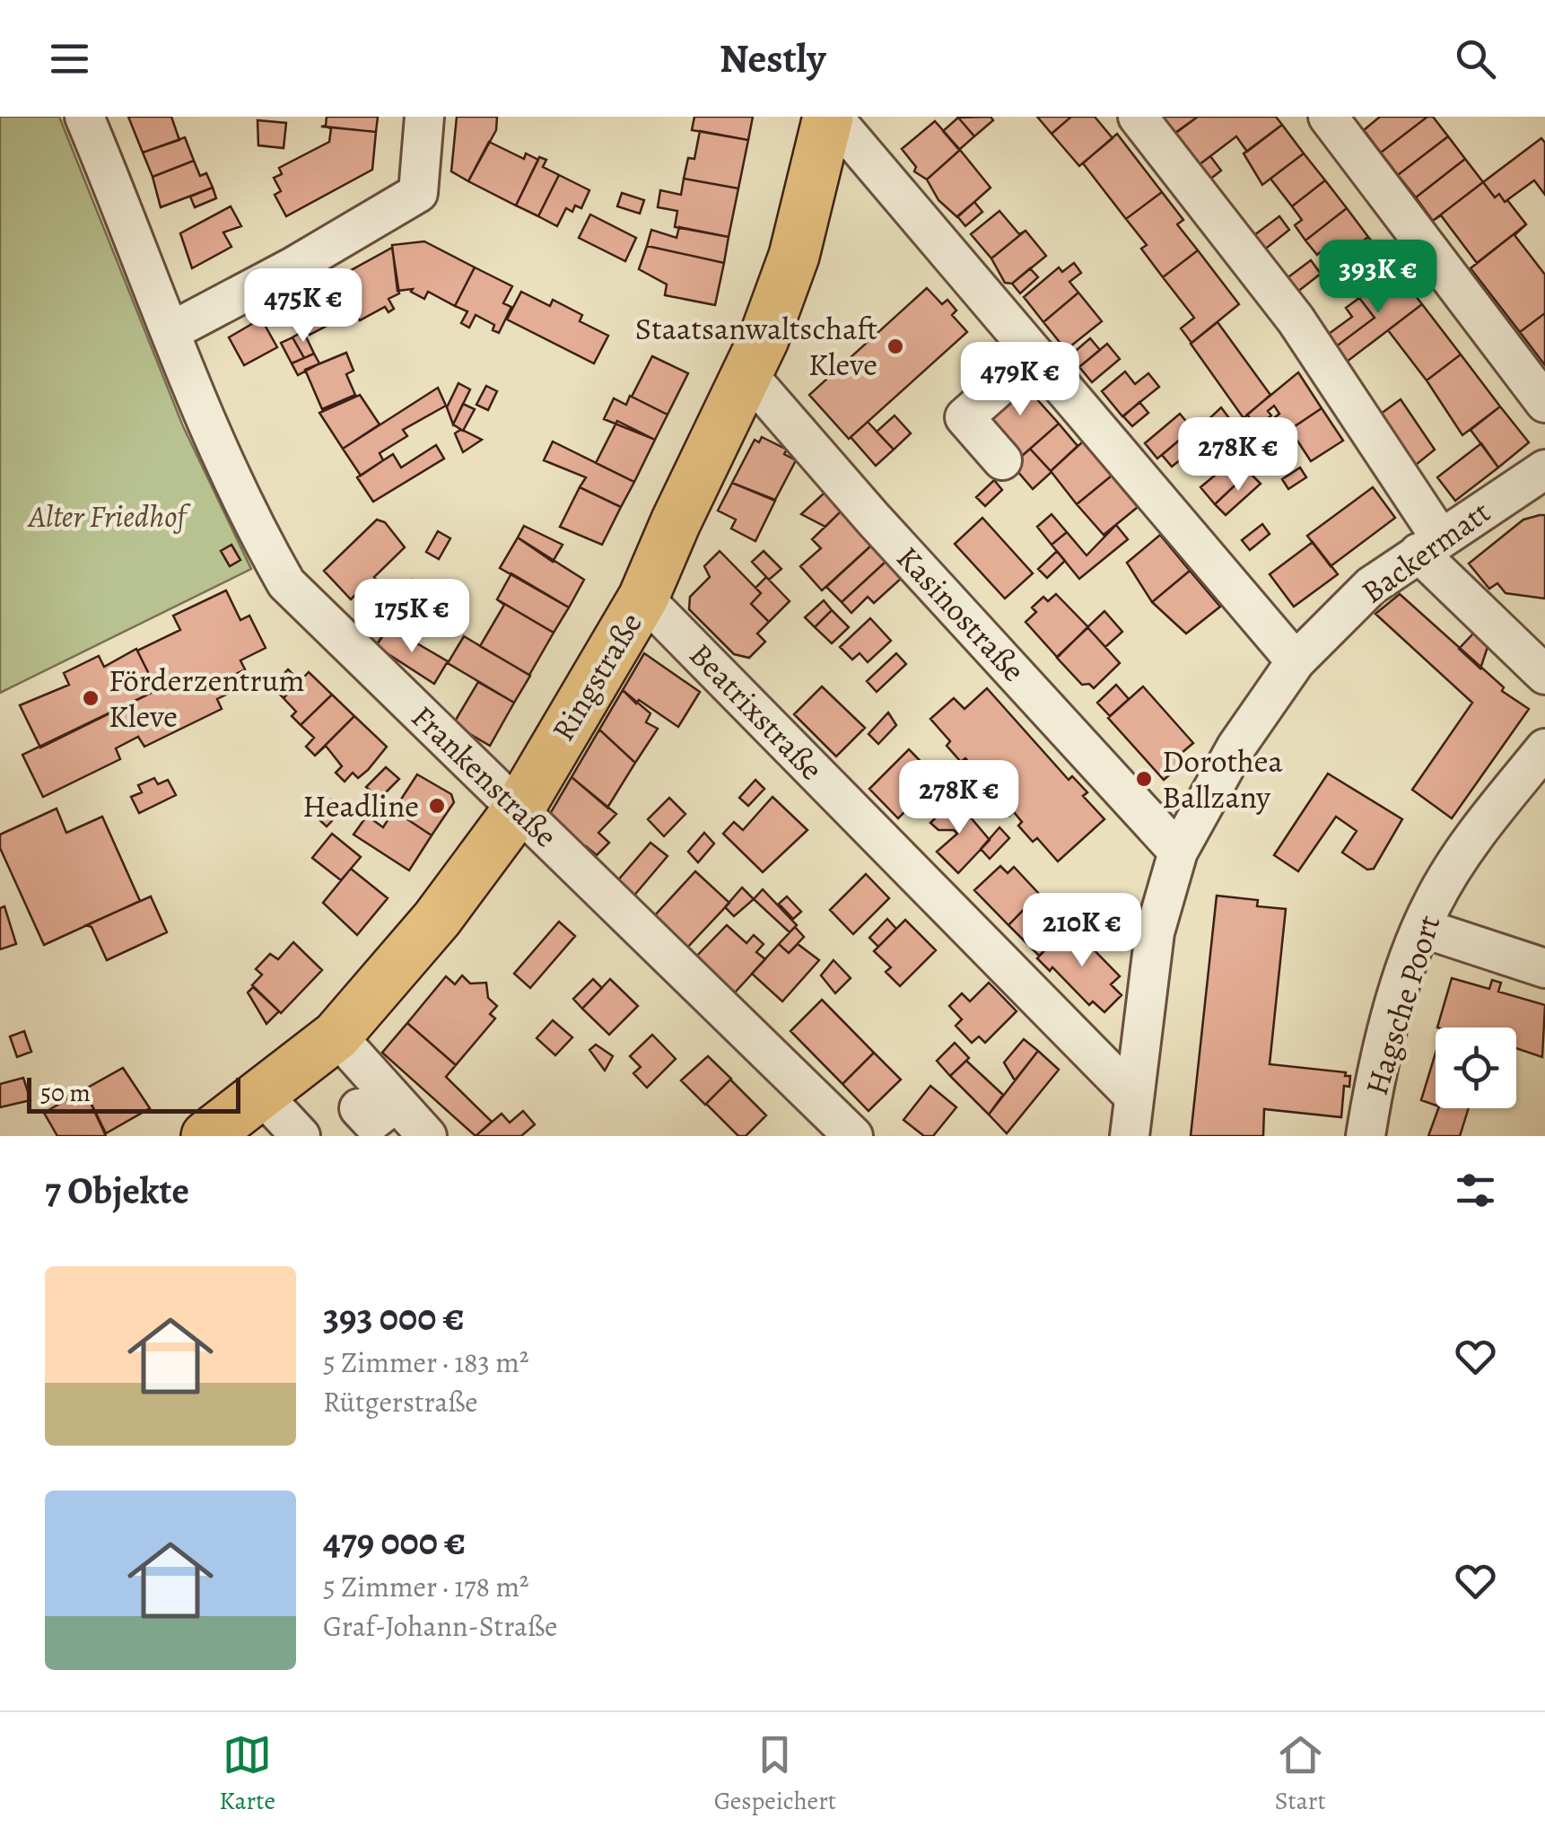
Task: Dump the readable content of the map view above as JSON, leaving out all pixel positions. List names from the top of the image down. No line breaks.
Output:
{"streets":{"main road":["Ringstraße"],"street":["Backermatt","Kasinostraße","Beatrixstraße","Frankenstraße","Hagsche Poort"]},"crossings":[["Backermatt","Kasinostraße"],["Backermatt","Beatrixstraße"],["Kasinostraße","Ringstraße"],["Ringstraße","Beatrixstraße"],["Ringstraße","Frankenstraße"]],"parks":["Alter Friedhof"],"places":["Staatsanwaltschaft Kleve","Förderzentrum Kleve","Dorothea Ballzany","Headline"],"scale_bar":"50 m","page":{"header":"Nestly","price":["393K €","475K €","479K €","278K €","175K €","278K €","210K €"],"scale":"50 m","heading":"7 Objekte","list":[{"name":"393 000 €","note":"5 Zimmer · 183 m² · Rütgerstraße"},{"name":"479 000 €","note":"5 Zimmer · 178 m² · Graf-Johann-Straße"}],"tabs":["Karte","Gespeichert","Start"]}}
